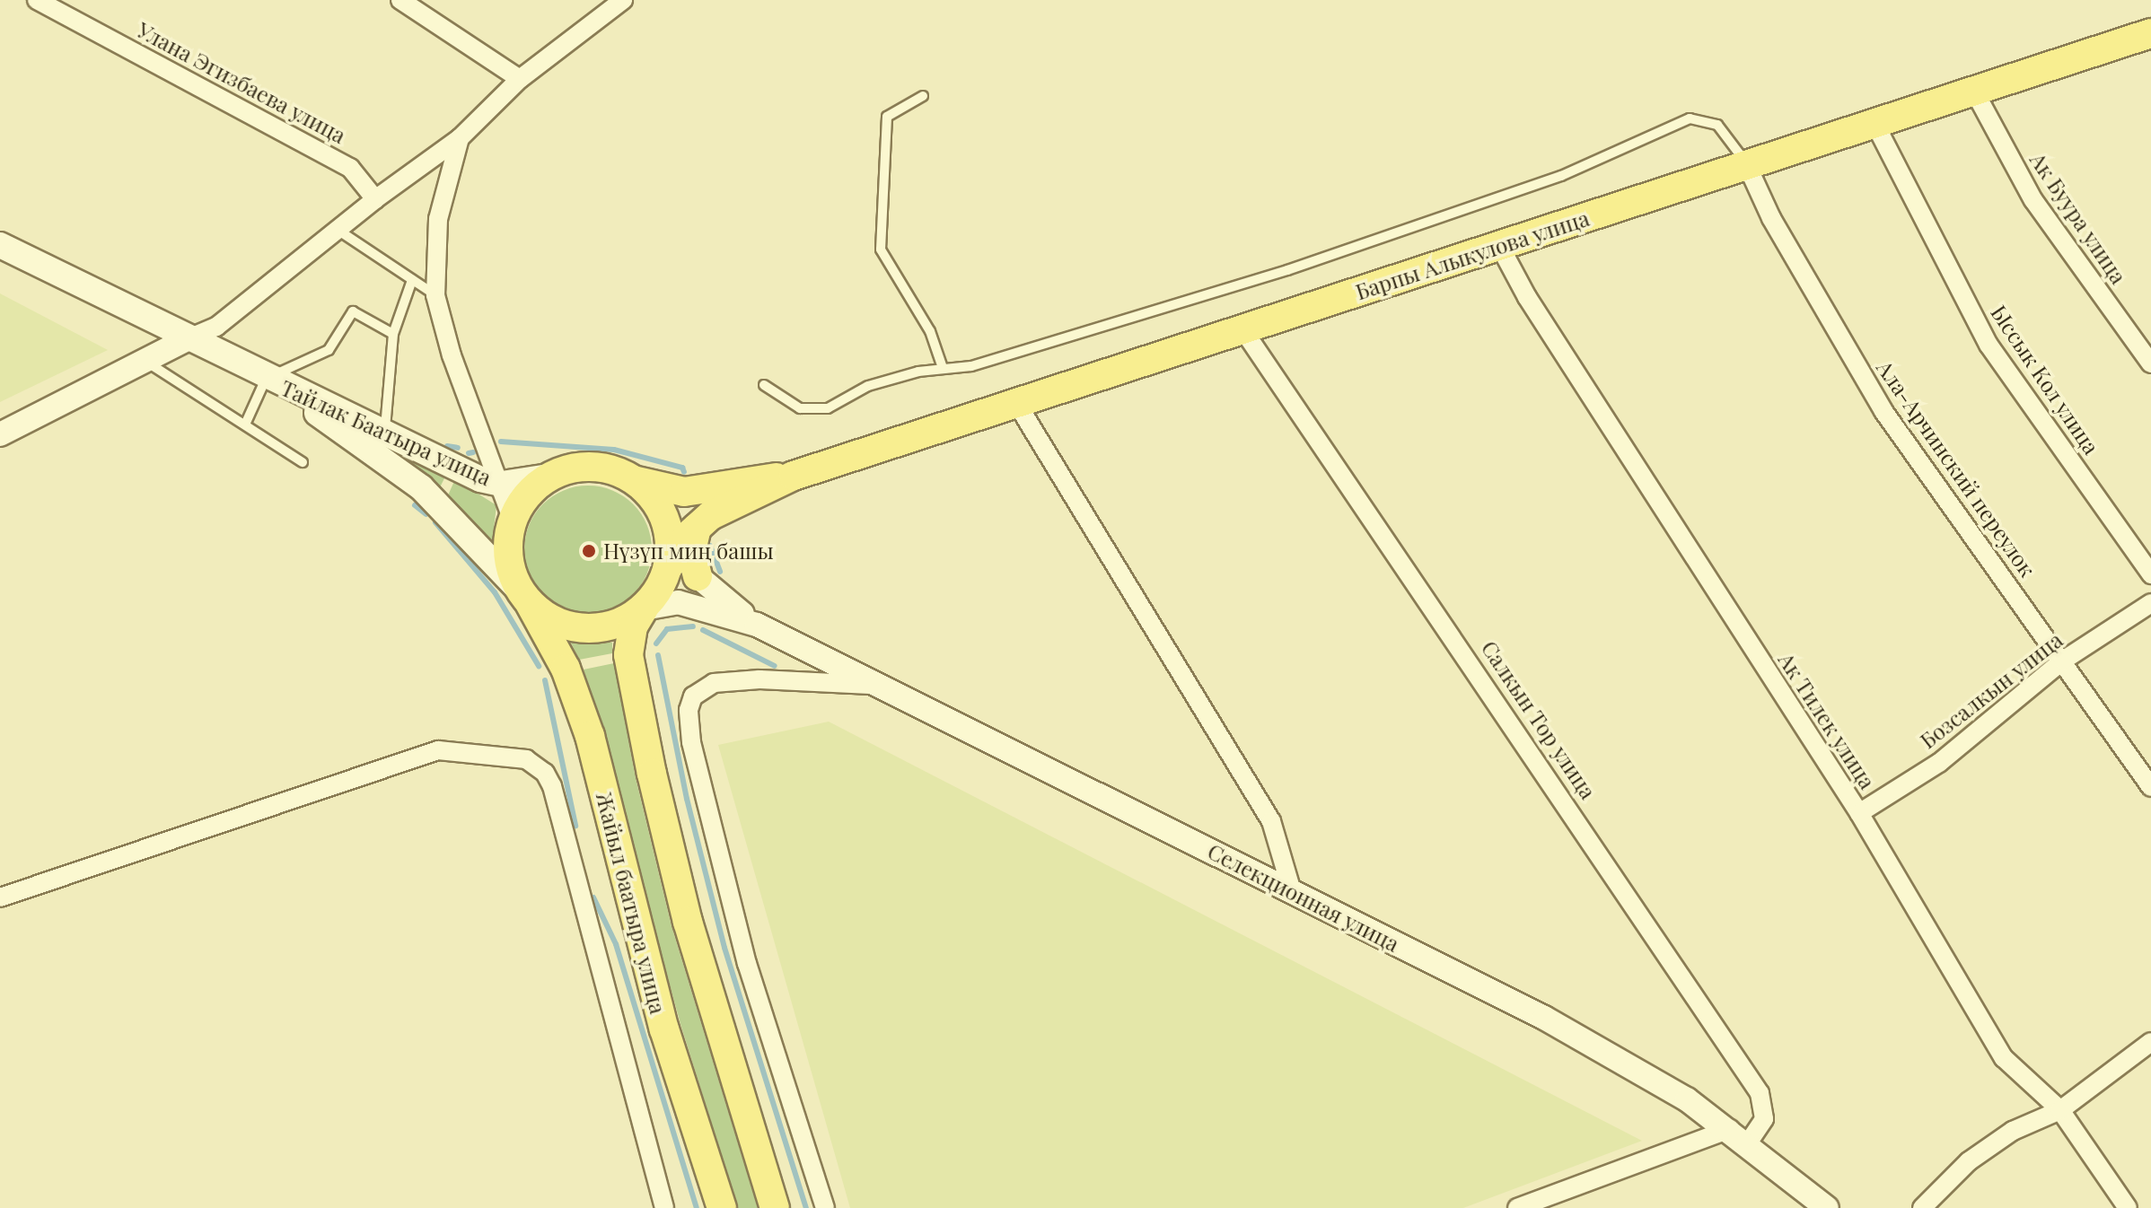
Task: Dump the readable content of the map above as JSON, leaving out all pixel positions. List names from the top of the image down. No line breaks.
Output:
{"streets":{"main road":["Барпы Алыкулова улица","Тайлак Баатыра улица","Жайыл баатыра улица"],"street":["Улана Эгизбаева улица","Ак Буура улица","Ыссык Кол улица","Ала-Арчинский переулок","Бозсалкын улица","Салкын Тор улица","Ак Тилек улица","Селекционная улица"]},"crossings":[["Ак Буура улица","Барпы Алыкулова улица"],["Барпы Алыкулова улица","Ыссык Кол улица"],["Барпы Алыкулова улица","Тайлак Баатыра улица"],["Барпы Алыкулова улица","Ала-Арчинский переулок"],["Барпы Алыкулова улица","Салкын Тор улица"],["Барпы Алыкулова улица","Ак Тилек улица"],["Барпы Алыкулова улица","Селекционная улица"],["Барпы Алыкулова улица","Жайыл баатыра улица"],["Тайлак Баатыра улица","Селекционная улица"],["Тайлак Баатыра улица","Жайыл баатыра улица"],["Ала-Арчинский переулок","Бозсалкын улица"],["Бозсалкын улица","Ак Тилек улица"],["Салкын Тор улица","Селекционная улица"],["Селекционная улица","Жайыл баатыра улица"]],"places":["Нүзүп миң башы"]}
